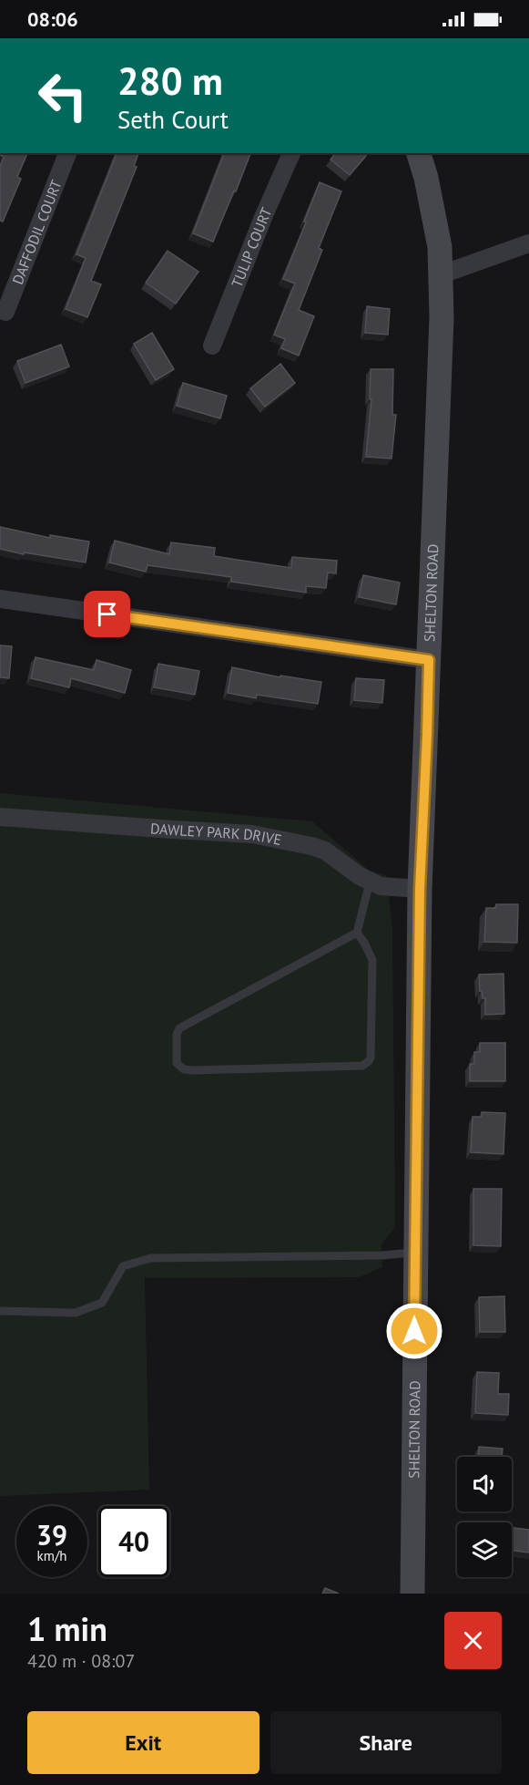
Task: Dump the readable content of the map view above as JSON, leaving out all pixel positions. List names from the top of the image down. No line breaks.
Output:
{"streets":{"street":["DAFFODIL COURT","TULIP COURT","SHELTON ROAD","DAWLEY PARK DRIVE"]},"crossings":[["SHELTON ROAD","DAWLEY PARK DRIVE"]],"page":{"status":"08:06","turn":["280 m","Seth Court"],"speed":"39 km/h","limit":"40","heading":["1 min","420 m · 08:07"],"buttons":["Exit","Share"]}}
